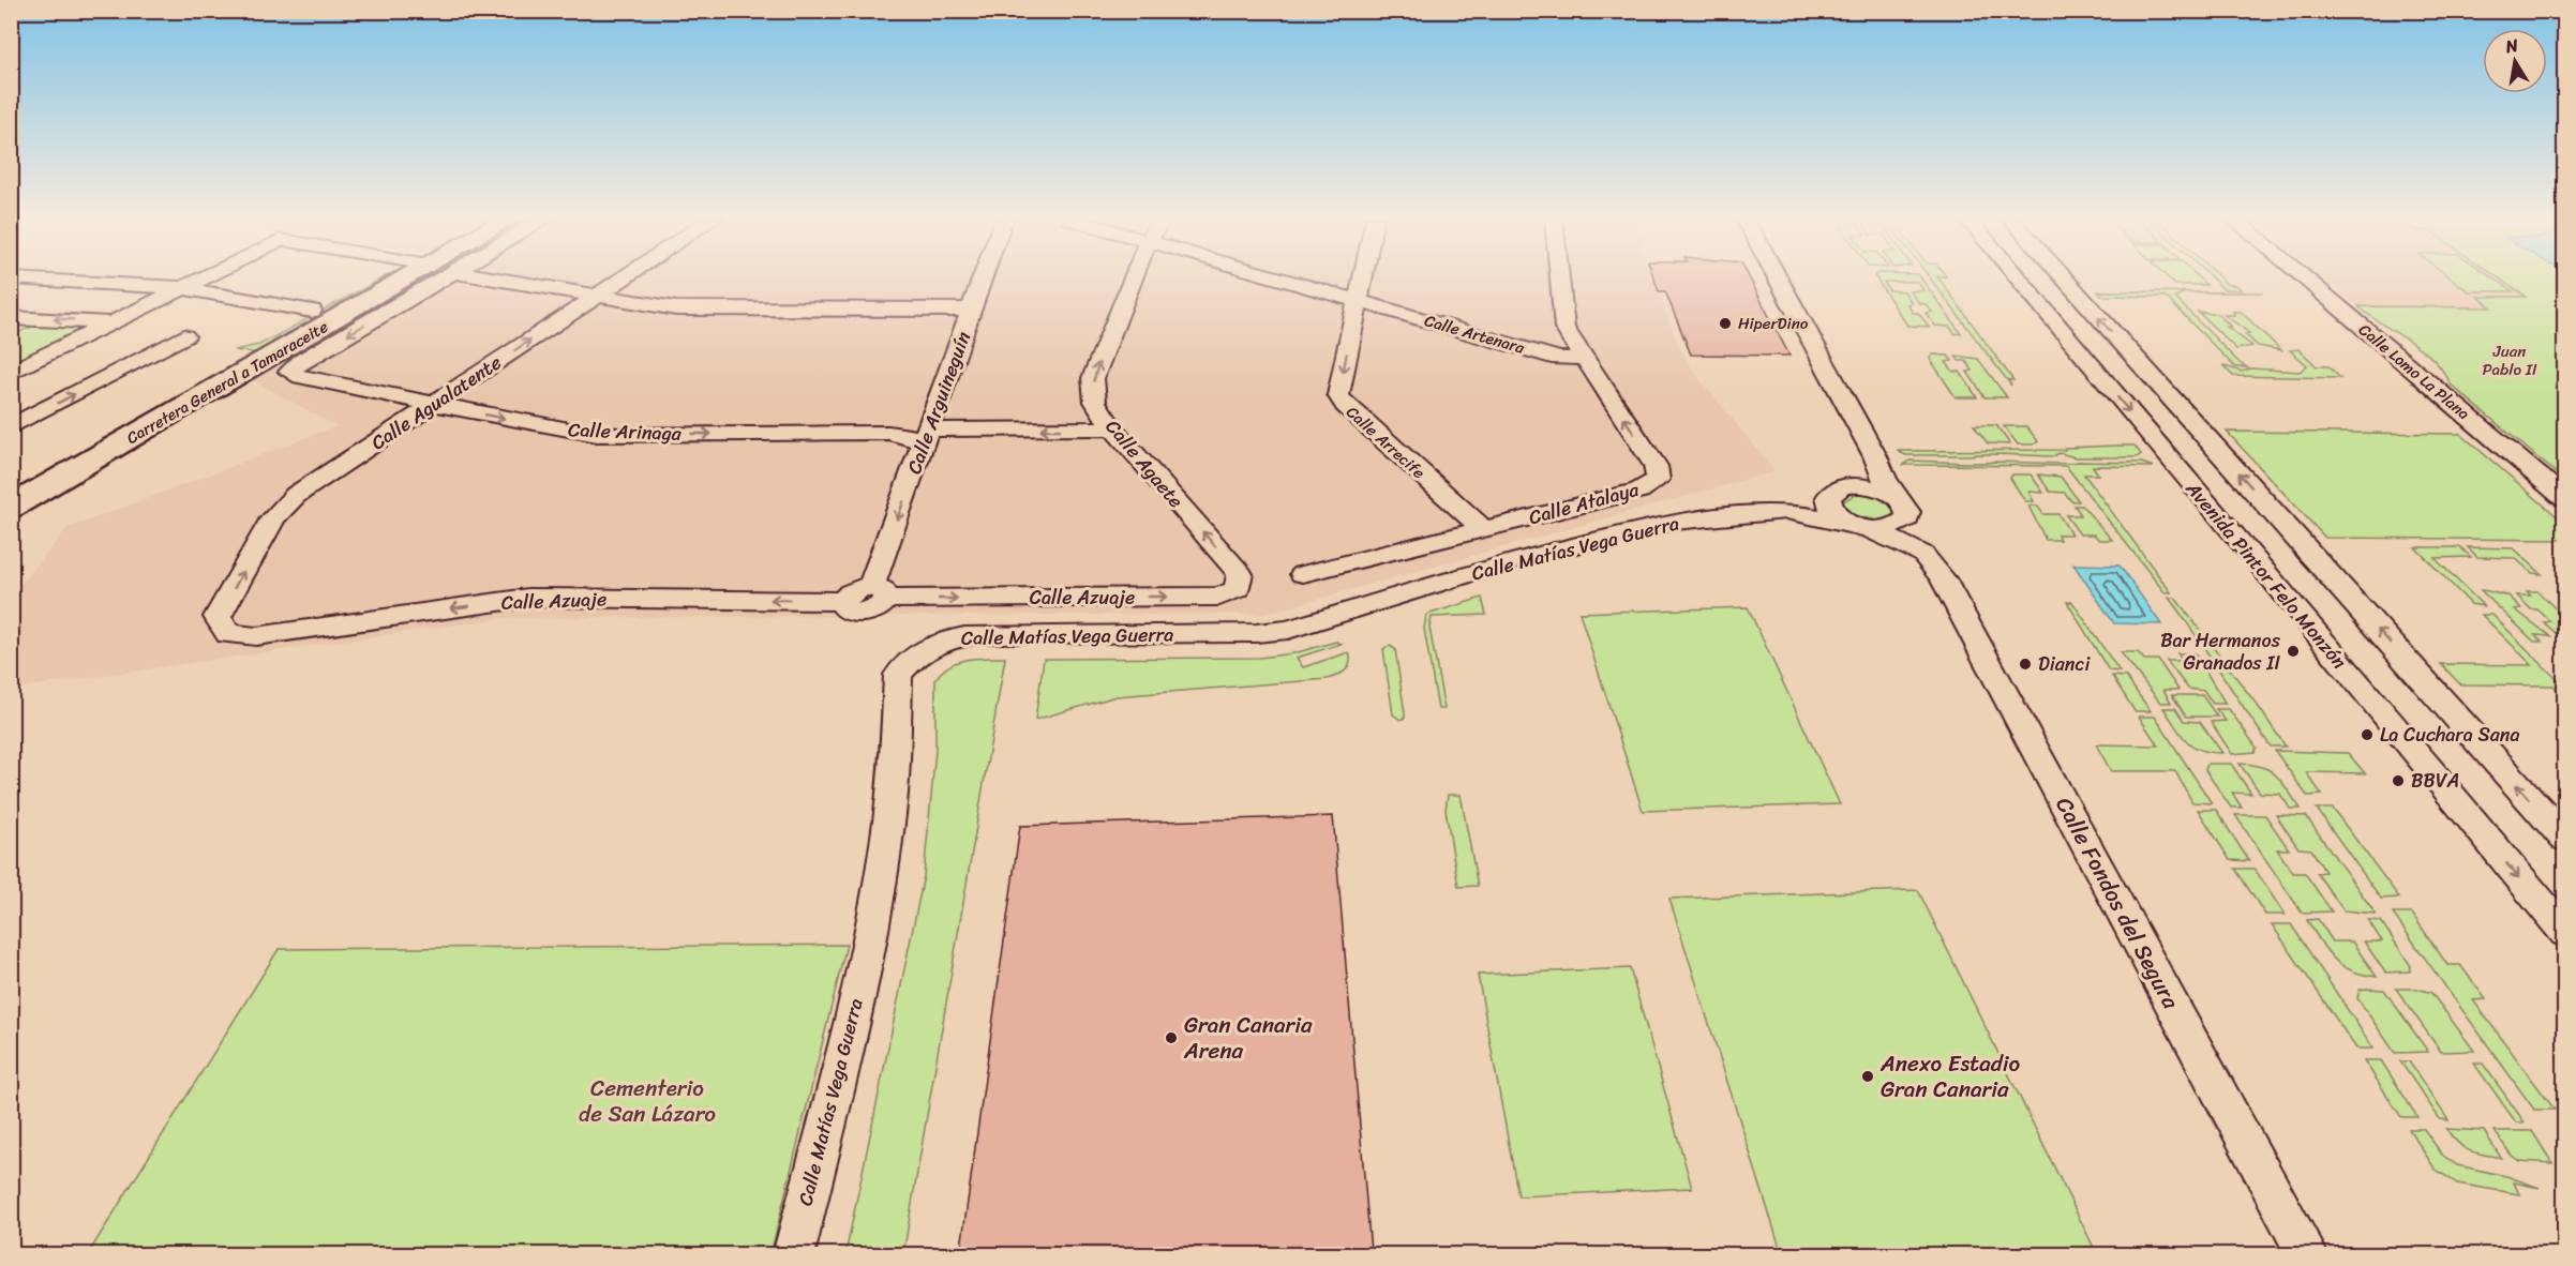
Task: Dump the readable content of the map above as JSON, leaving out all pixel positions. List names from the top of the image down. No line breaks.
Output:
{"streets":{"main road":["Carretera General a Tamaraceite"],"street":["Calle Artenara","Calle Lomo La Plana","Calle Agualatente","Calle Arguineguín","Calle Arinaga","Calle Arrecife","Calle Agaete","Calle Atalaya","Calle Matías Vega Guerra","Avenida Pintor Felo Monzón","Calle Azuaje","Calle Fondos del Segura"]},"crossings":[["Calle Artenara","Calle Arrecife"],["Calle Artenara","Calle Atalaya"],["Calle Agualatente","Calle Arinaga"],["Calle Agualatente","Calle Azuaje"],["Calle Arguineguín","Calle Arinaga"],["Calle Arguineguín","Calle Azuaje"],["Calle Arinaga","Calle Agaete"],["Calle Arrecife","Calle Atalaya"],["Calle Agaete","Calle Azuaje"],["Calle Matías Vega Guerra","Calle Fondos del Segura"]],"one_way":["Calle Arguineguín","Calle Arrecife","Calle Agaete"],"parks":["Juan Pablo II","Cementerio de San Lázaro"],"places":["HiperDino","Bar Hermanos Granados II","Dianci","La Cuchara Sana","BBVA","Gran Canaria Arena","Anexo Estadio Gran Canaria"],"north":"top"}
